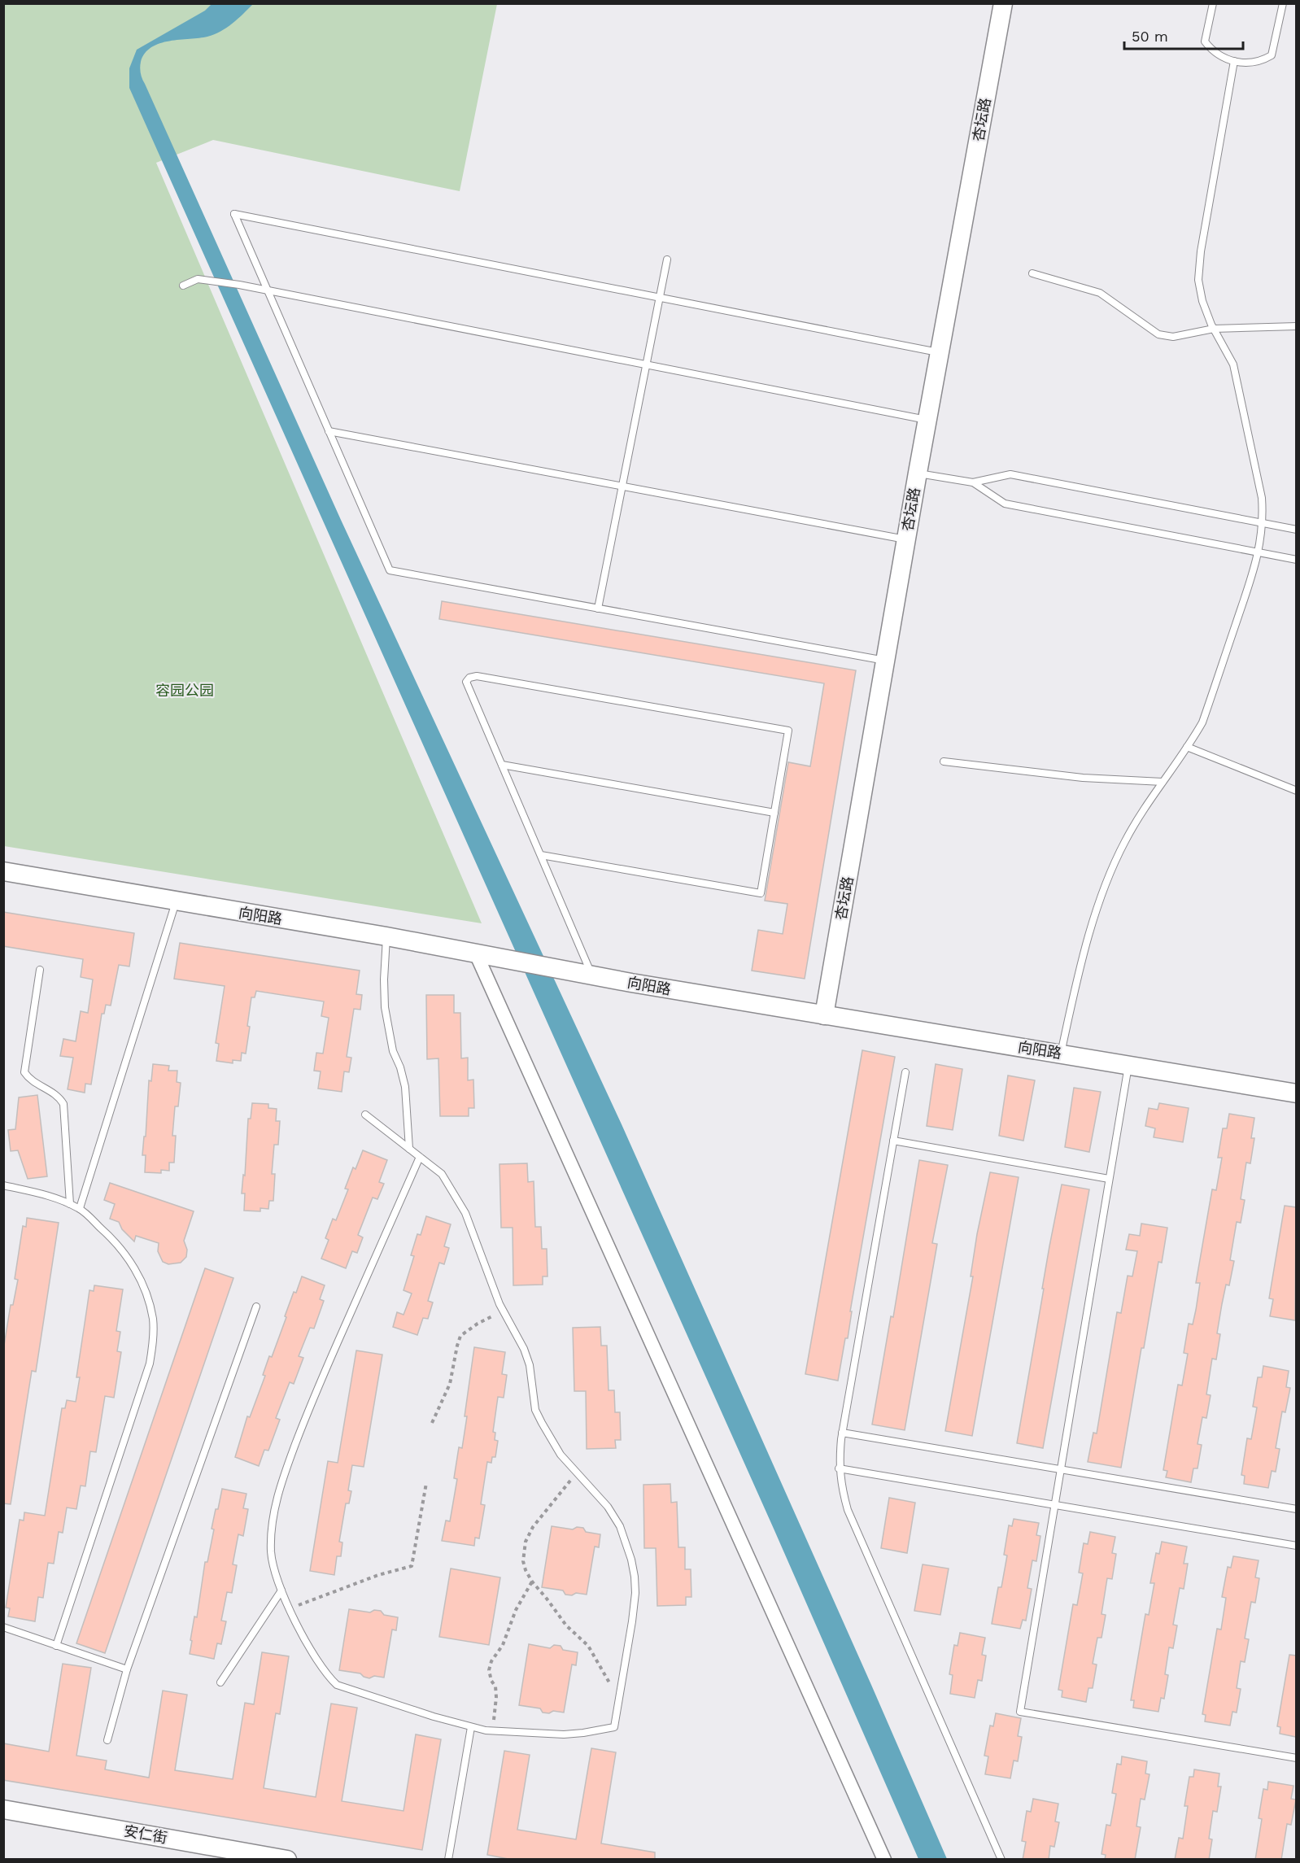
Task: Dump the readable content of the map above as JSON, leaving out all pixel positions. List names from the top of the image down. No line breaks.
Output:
{"streets":{"street":["杏坛路","向阳路","安仁街"]},"crossings":[["杏坛路","向阳路"]],"parks":["容园公园"],"scale_bar":"50 m"}
